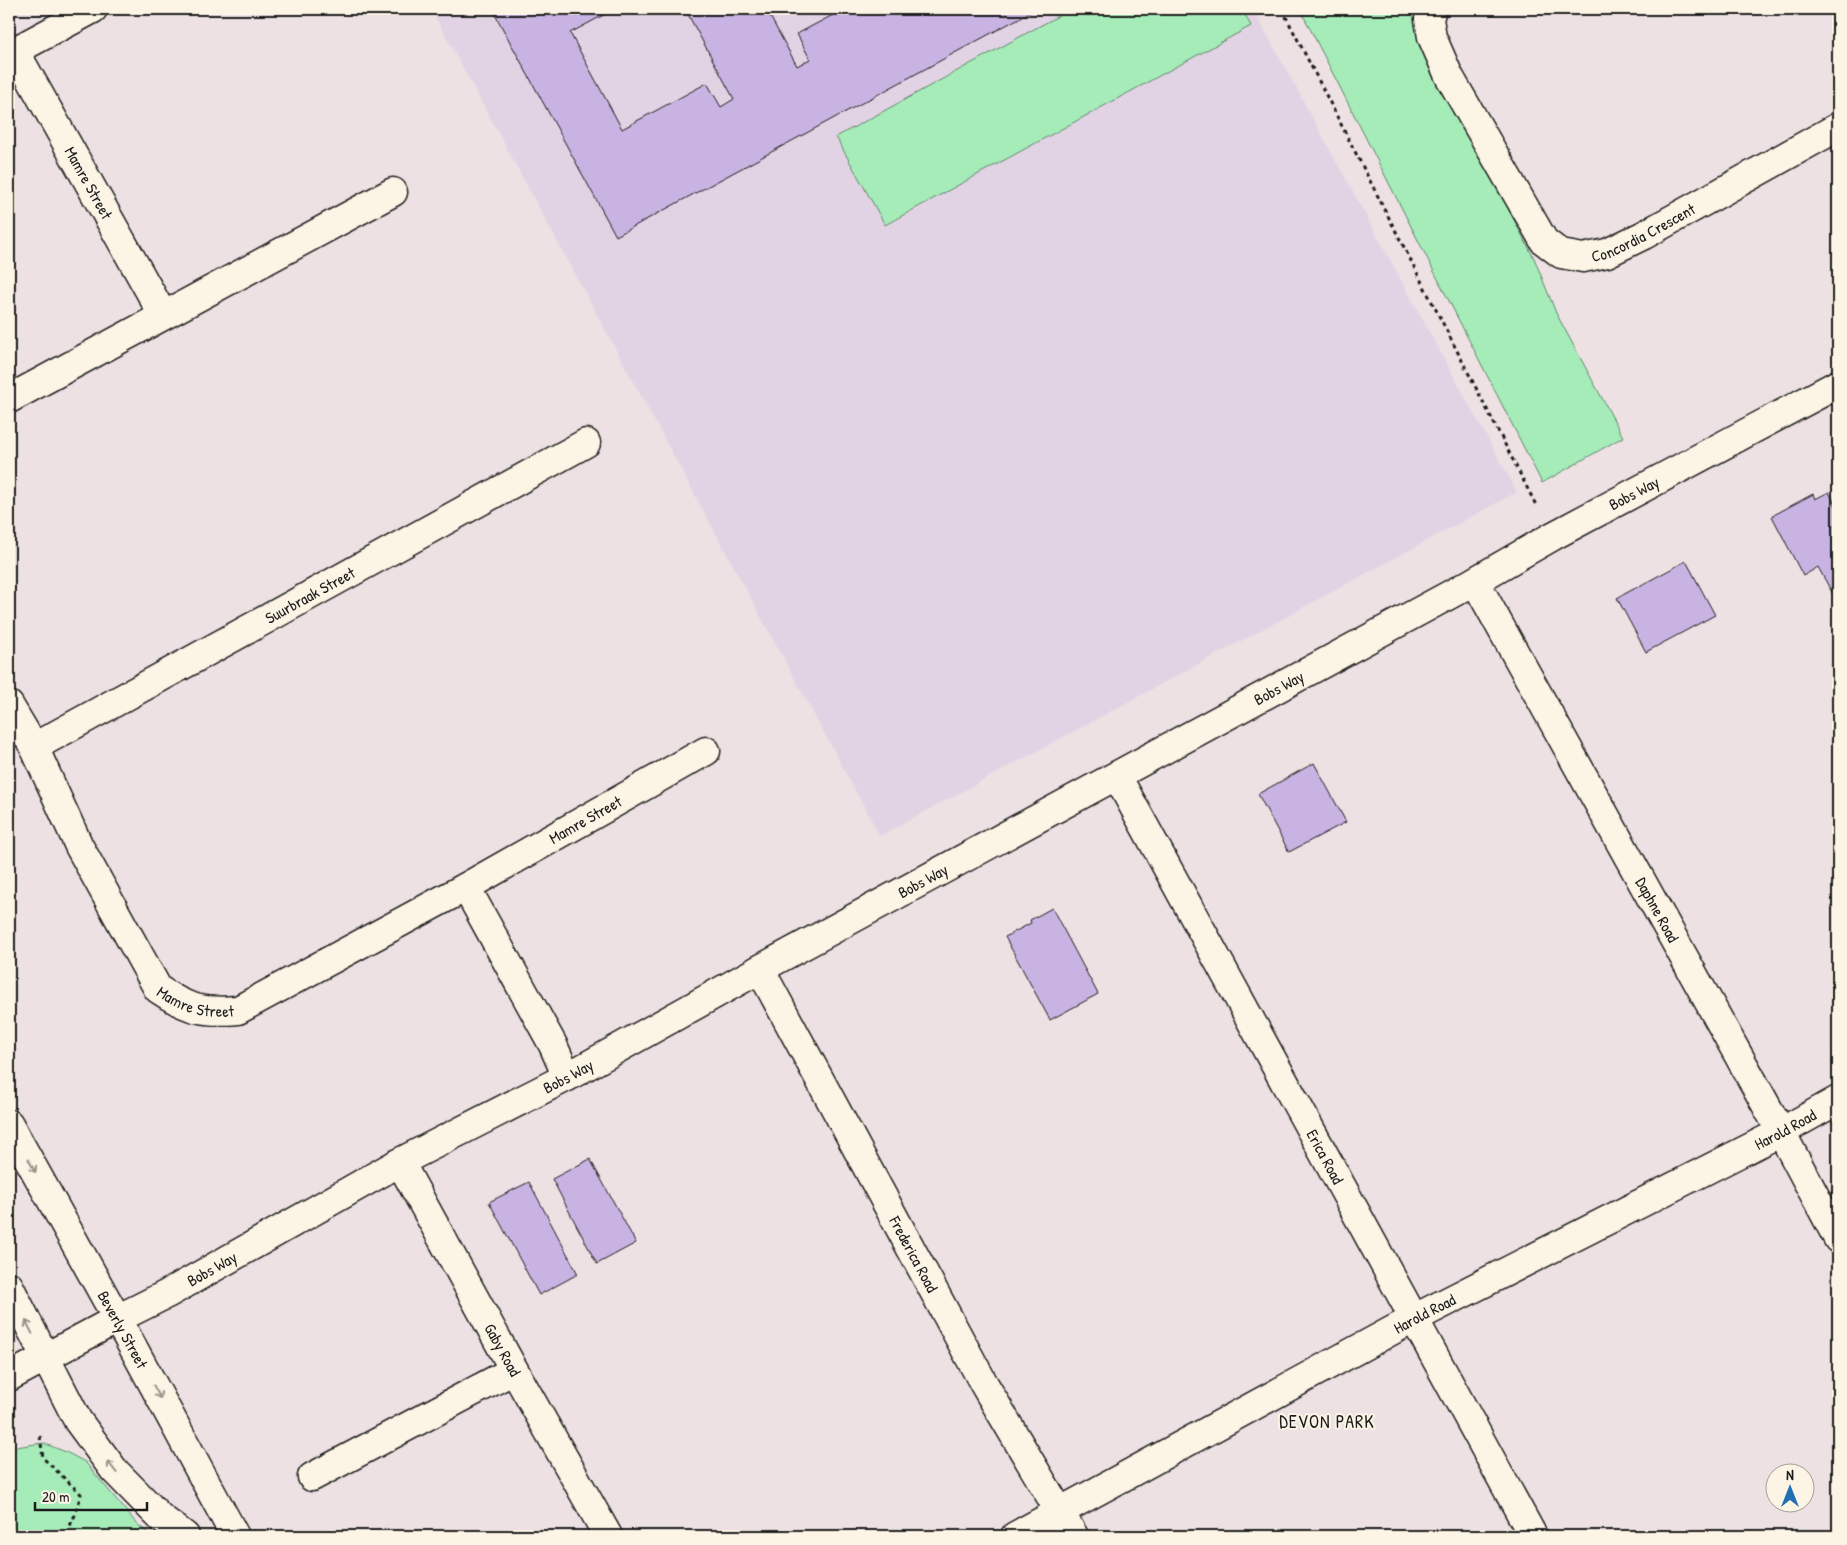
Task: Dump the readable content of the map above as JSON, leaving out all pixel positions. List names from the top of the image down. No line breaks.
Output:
{"streets":{"street":["Mamre Street","Concordia Crescent","Bobs Way","Suurbraak Street","Daphne Road","Harold Road","Erica Road","Frederica Road","Beverly Street","Gaby Road"]},"crossings":[["Mamre Street","Suurbraak Street"],["Bobs Way","Daphne Road"],["Bobs Way","Erica Road"],["Bobs Way","Frederica Road"],["Bobs Way","Beverly Street"],["Bobs Way","Gaby Road"],["Daphne Road","Harold Road"],["Harold Road","Erica Road"],["Harold Road","Frederica Road"]],"districts":["DEVON PARK"],"scale_bar":"20 m","north":"top"}
